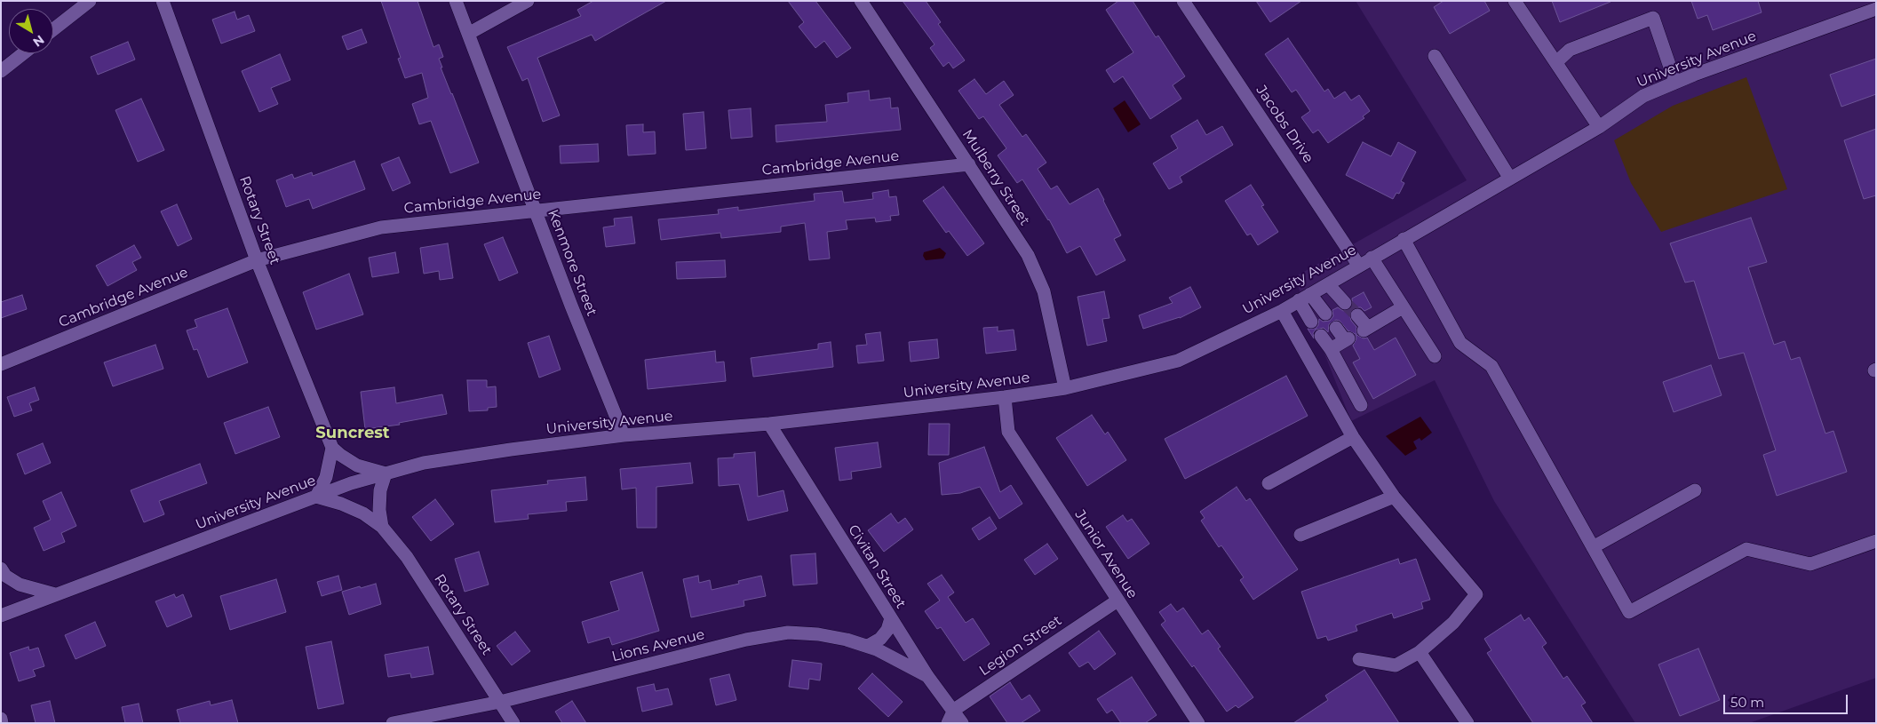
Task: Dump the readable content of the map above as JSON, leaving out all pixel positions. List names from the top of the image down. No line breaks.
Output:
{"streets":{"street":["University Avenue","Jacobs Drive","Cambridge Avenue","Mulberry Street","Rotary Street","Kenmore Street","Junior Avenue","Civitan Street","Lions Avenue","Legion Street"]},"crossings":[["University Avenue","Jacobs Drive"],["University Avenue","Mulberry Street"],["University Avenue","Rotary Street"],["University Avenue","Kenmore Street"],["University Avenue","Junior Avenue"],["University Avenue","Civitan Street"],["Cambridge Avenue","Mulberry Street"],["Cambridge Avenue","Rotary Street"],["Cambridge Avenue","Kenmore Street"],["Rotary Street","Lions Avenue"],["Junior Avenue","Legion Street"],["Civitan Street","Lions Avenue"],["Civitan Street","Legion Street"]],"districts":["Suncrest"],"scale_bar":"50 m","north":"bottom right"}
